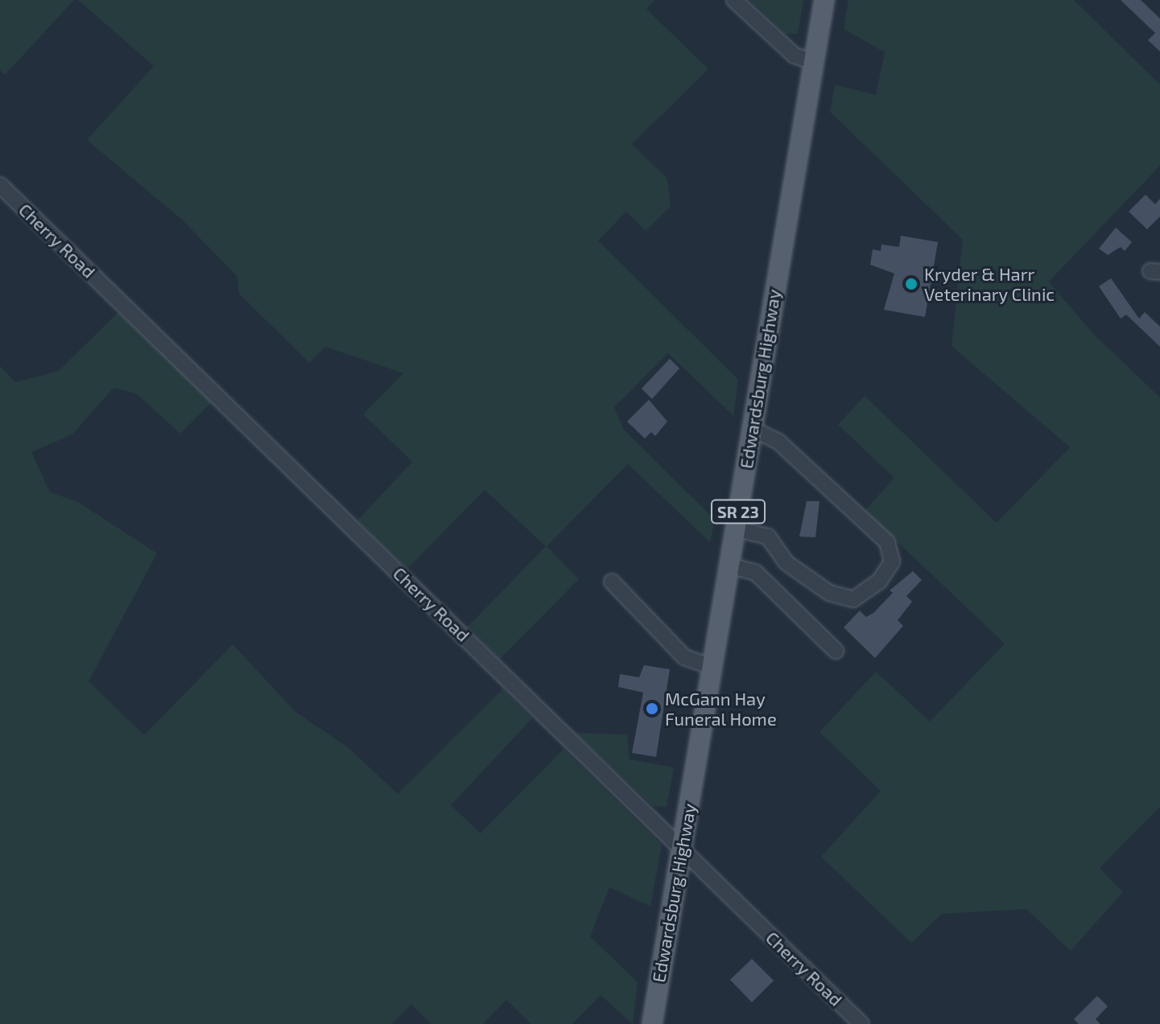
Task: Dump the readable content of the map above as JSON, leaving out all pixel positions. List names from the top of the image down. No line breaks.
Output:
{"streets":{"main road":["Edwardsburg Highway","SR 23"],"street":["Cherry Road"]},"crossings":[["Cherry Road","Edwardsburg Highway"]],"places":["Kryder & Harr Veterinary Clinic","McGann Hay Funeral Home"]}
